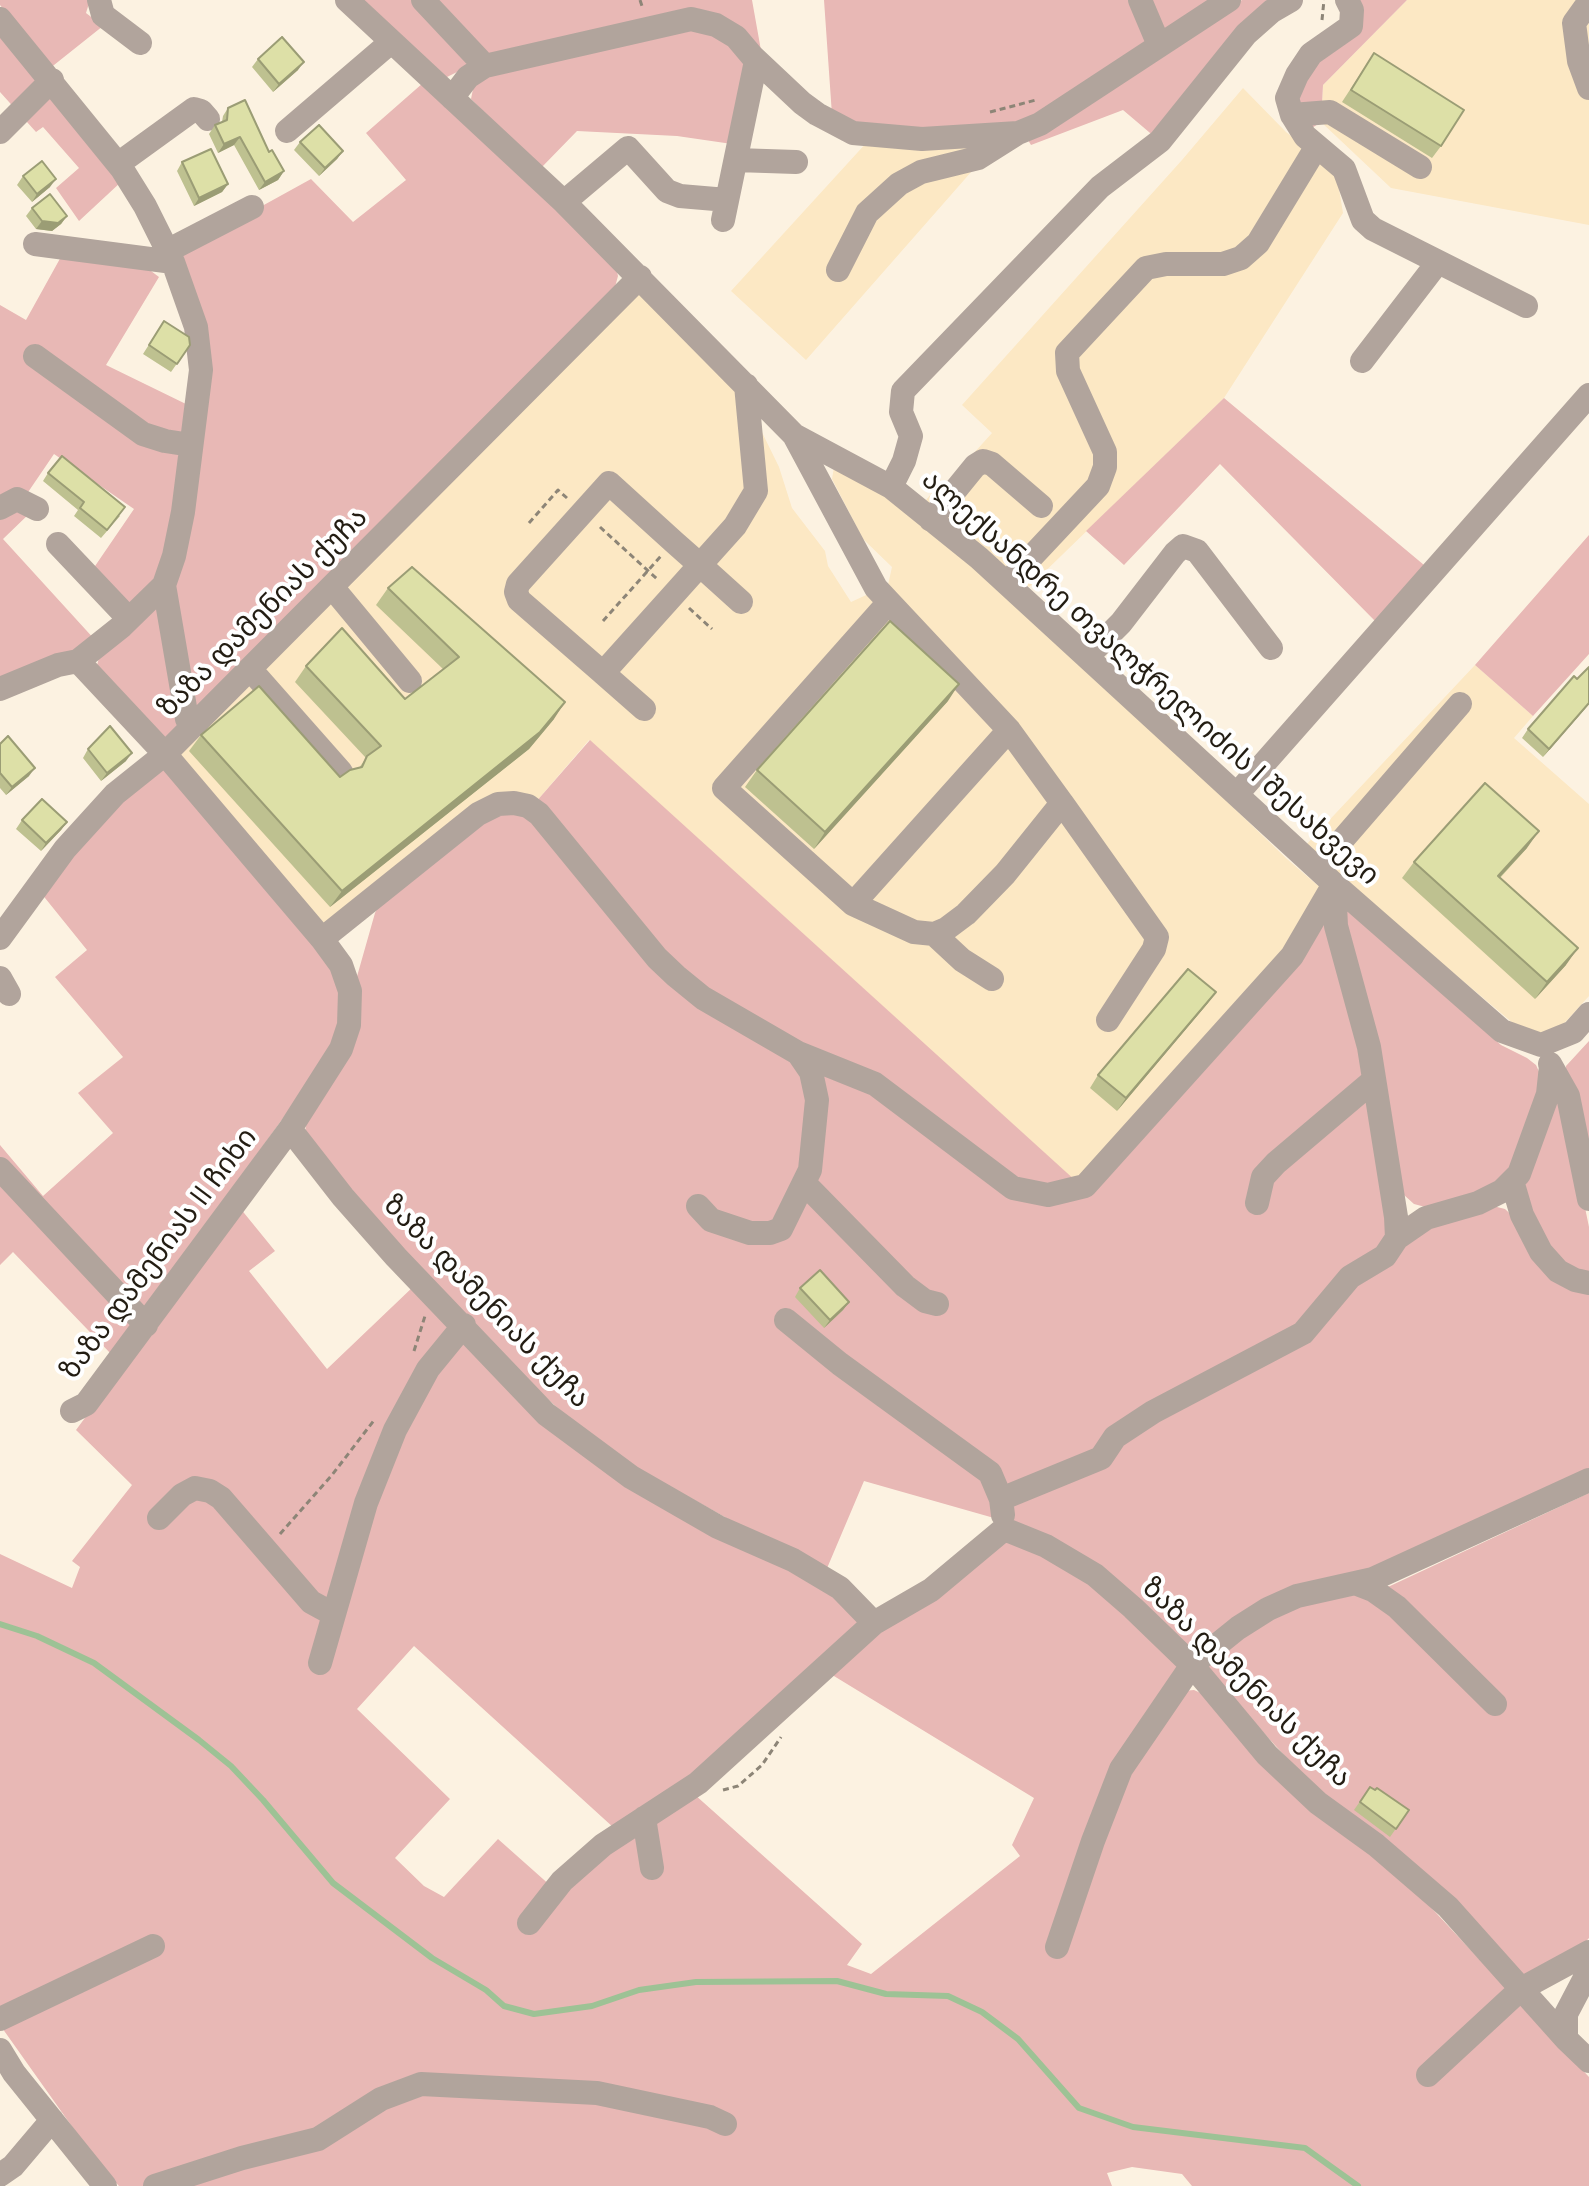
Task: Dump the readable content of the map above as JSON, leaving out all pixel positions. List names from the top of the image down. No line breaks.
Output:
{"streets":{"street":["ზაზა დამენიას ქუჩა","ალექსანდრე თვალჭრელიძის I შესახვევი","ზაზა დამენიას II ჩიხი"]},"crossings":[["ზაზა დამენიას ქუჩა","ალექსანდრე თვალჭრელიძის I შესახვევი"],["ზაზა დამენიას ქუჩა","ზაზა დამენიას II ჩიხი"]]}
